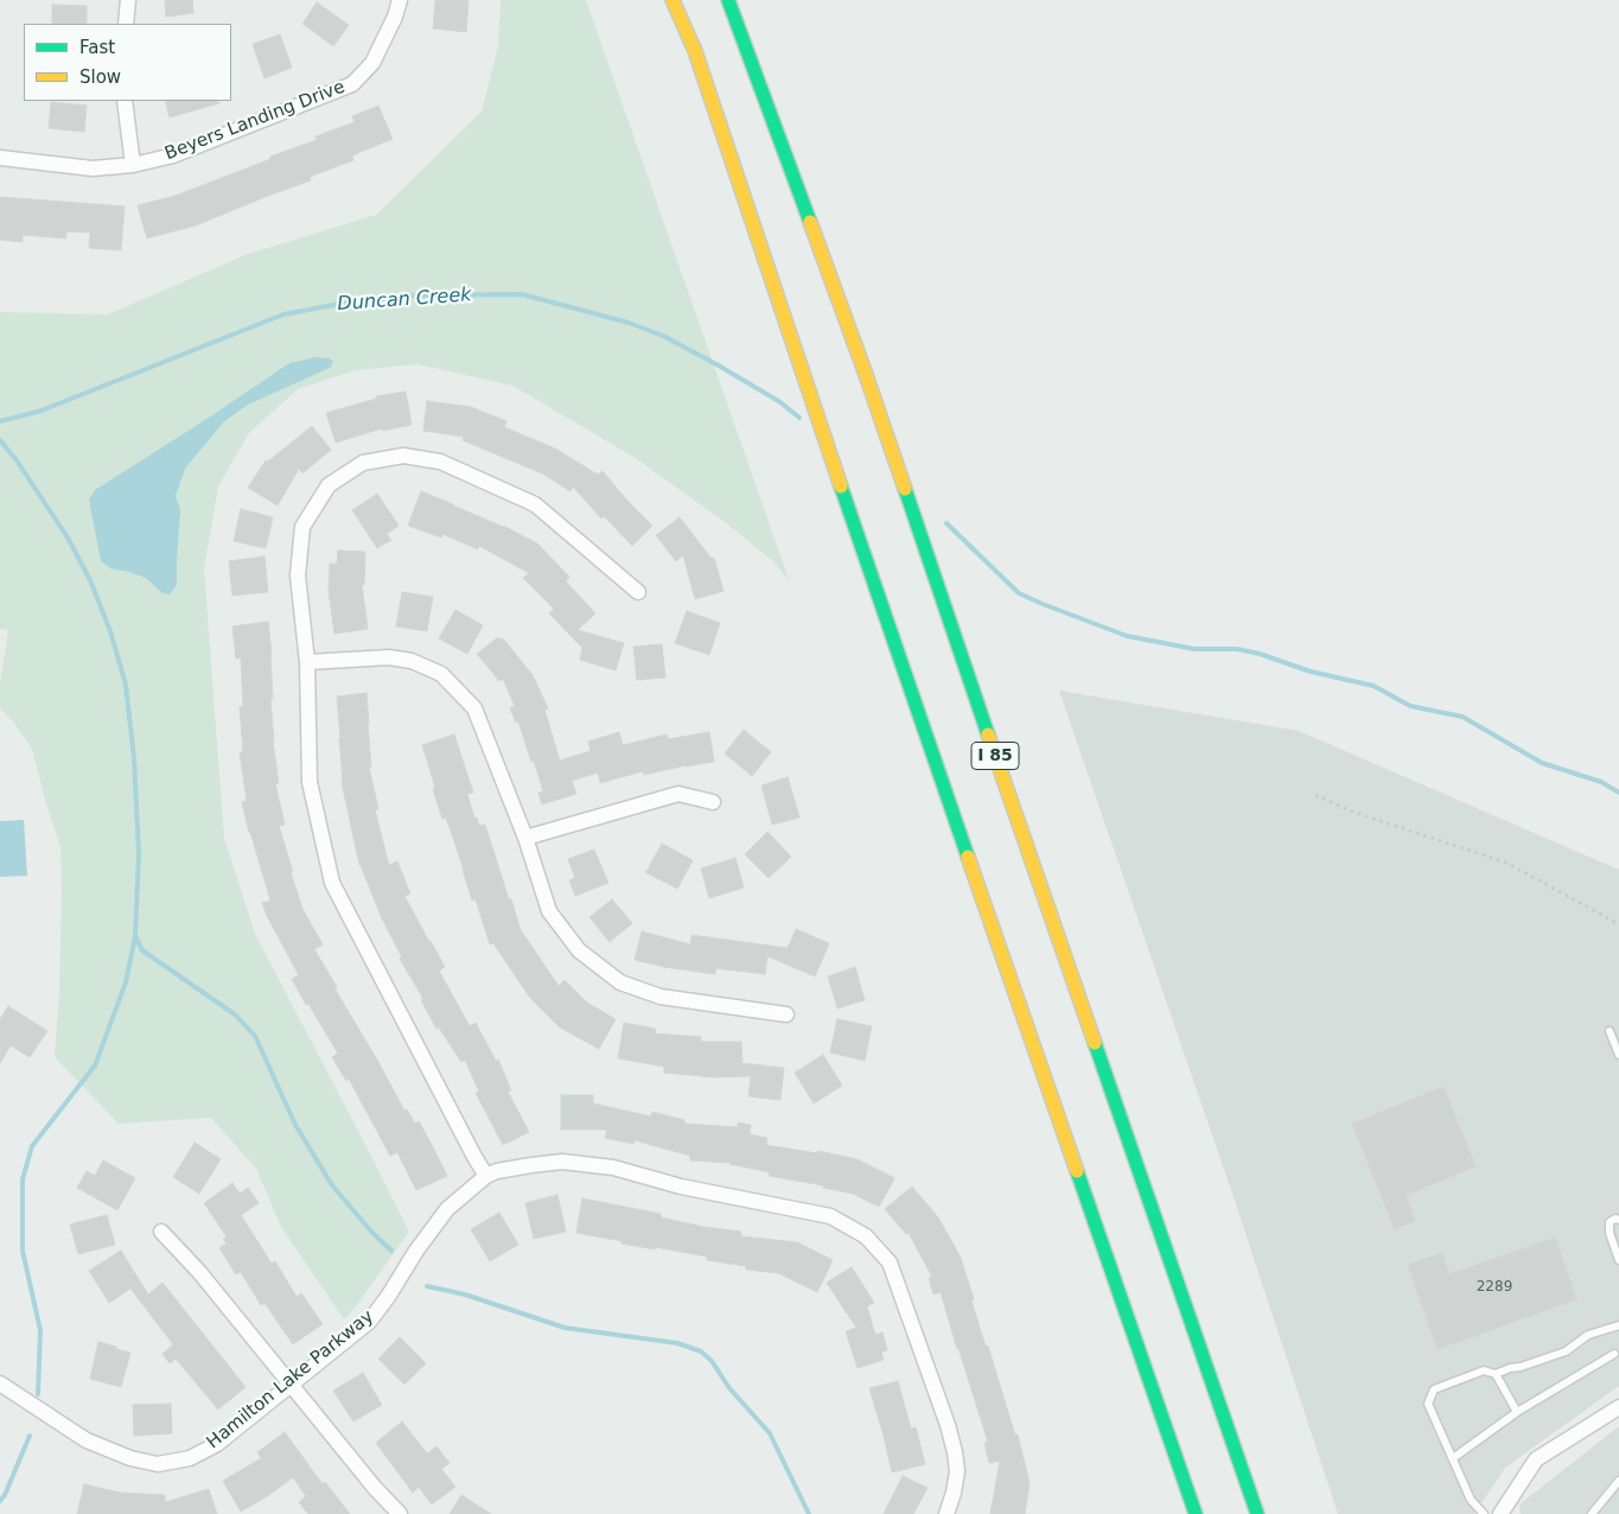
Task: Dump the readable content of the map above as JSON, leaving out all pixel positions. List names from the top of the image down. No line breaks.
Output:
{"streets":{"highway":["I 85"],"street":["Beyers Landing Drive","Hamilton Lake Parkway"]},"water":["Duncan Creek"],"house_numbers":["2289"],"legend":["Fast","Slow"]}
